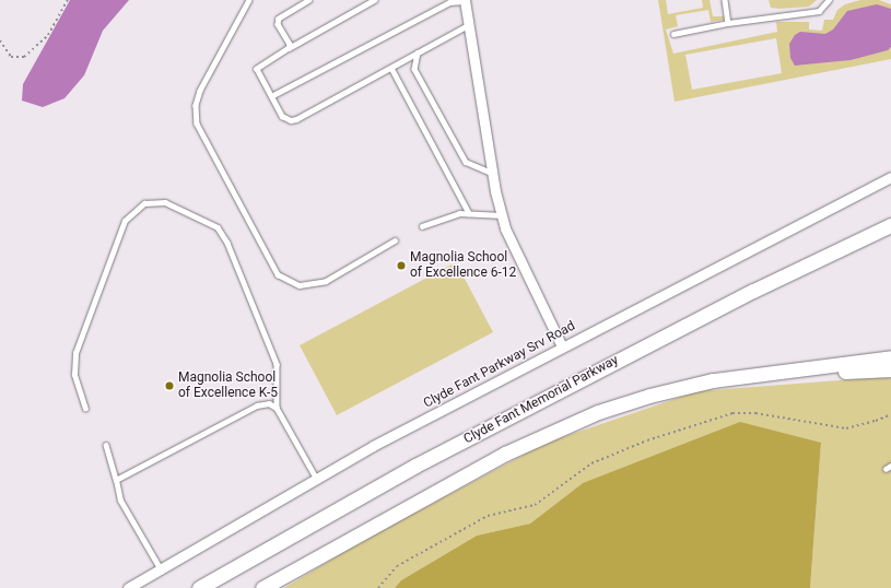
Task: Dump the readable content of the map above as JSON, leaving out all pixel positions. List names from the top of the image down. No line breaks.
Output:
{"streets":{"main road":["Clyde Fant Memorial Parkway"],"street":["Clyde Fant Parkway Srv Road"]},"places":["Magnolia School of Excellence 6-12","Magnolia School of Excellence K-5"]}
